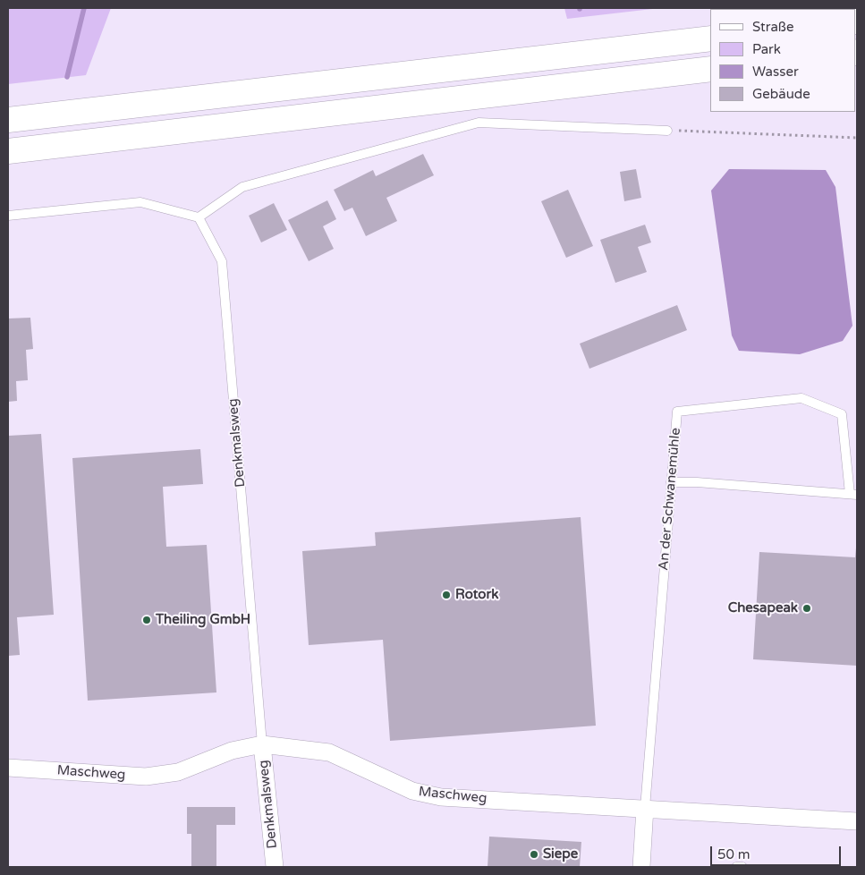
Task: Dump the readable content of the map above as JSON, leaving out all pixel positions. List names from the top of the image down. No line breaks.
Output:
{"streets":{"street":["Denkmalsweg","Maschweg"],"lane":["An der Schwanemühle"]},"crossings":[["Denkmalsweg","Maschweg"],["An der Schwanemühle","Maschweg"]],"places":["Rotork","Chesapeak","Theiling GmbH","Siepe"],"legend":["Straße","Park","Wasser","Gebäude"],"scale_bar":"50 m"}
